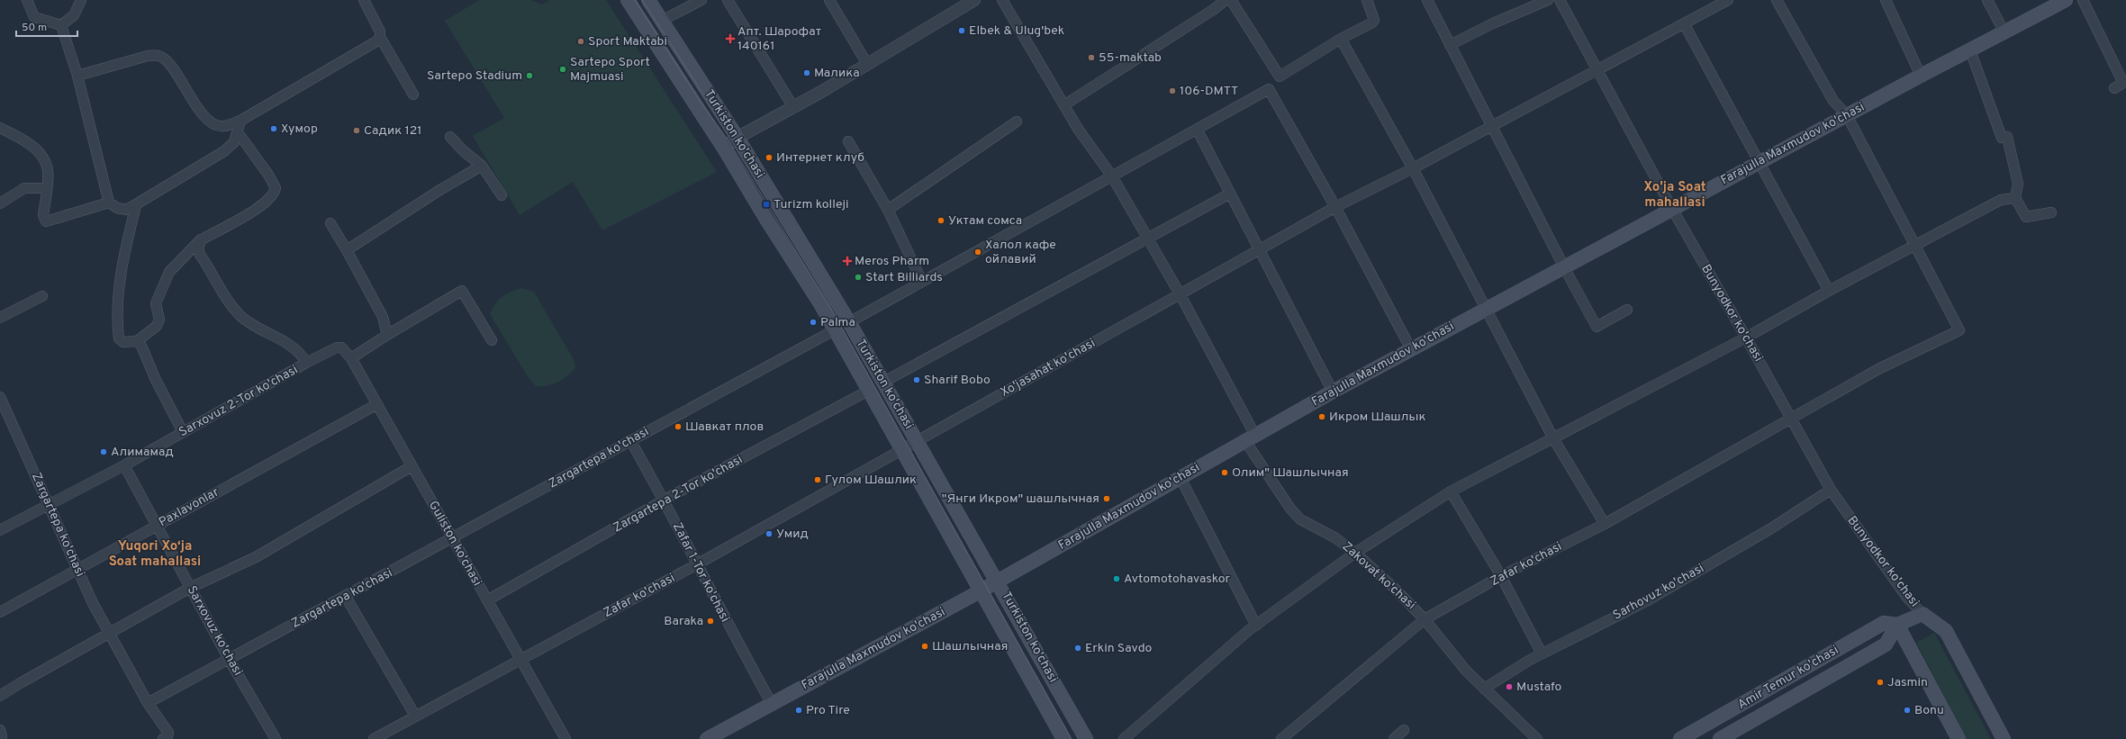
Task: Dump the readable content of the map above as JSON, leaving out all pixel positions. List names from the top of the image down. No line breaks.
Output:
{"streets":{"main road":["Turkiston ko'chasi","Farajulla Maxmudov ko'chasi","Amir Temur ko'chasi"],"street":["Bunyodkor ko'chasi","Xo'jasahat ko'chasi","Sarxovuz 2-Tor ko'chasi","Zargartepa ko'chasi","Zargartepa 2-Tor ko'chasi","Paxlavonlar","Guliston ko'chasi","Zafar ko'chasi","Zafar 1-Tor ko'chasi","Zakovat ko'chasi","Sarhovuz ko'chasi","Sarxovuz ko'chasi"]},"crossings":[["Turkiston ko'chasi","Farajulla Maxmudov ko'chasi"],["Turkiston ko'chasi","Xo'jasahat ko'chasi"],["Turkiston ko'chasi","Zargartepa ko'chasi"],["Turkiston ko'chasi","Zargartepa 2-Tor ko'chasi"],["Turkiston ko'chasi","Zafar ko'chasi"],["Farajulla Maxmudov ko'chasi","Bunyodkor ko'chasi"],["Farajulla Maxmudov ko'chasi","Zafar 1-Tor ko'chasi"],["Farajulla Maxmudov ko'chasi","Zakovat ko'chasi"],["Bunyodkor ko'chasi","Xo'jasahat ko'chasi"],["Bunyodkor ko'chasi","Zafar ko'chasi"],["Bunyodkor ko'chasi","Sarhovuz ko'chasi"],["Bunyodkor ko'chasi","Amir Temur ko'chasi"],["Xo'jasahat ko'chasi","Zafar ko'chasi"],["Sarxovuz 2-Tor ko'chasi","Zargartepa ko'chasi"],["Sarxovuz 2-Tor ko'chasi","Guliston ko'chasi"],["Sarxovuz 2-Tor ko'chasi","Sarxovuz ko'chasi"],["Zargartepa ko'chasi","Paxlavonlar"],["Zargartepa ko'chasi","Guliston ko'chasi"],["Zargartepa ko'chasi","Zafar 1-Tor ko'chasi"],["Zargartepa ko'chasi","Sarxovuz ko'chasi"],["Zargartepa 2-Tor ko'chasi","Guliston ko'chasi"],["Zargartepa 2-Tor ko'chasi","Zafar 1-Tor ko'chasi"],["Paxlavonlar","Guliston ko'chasi"],["Paxlavonlar","Sarxovuz ko'chasi"],["Guliston ko'chasi","Zafar ko'chasi"],["Zafar ko'chasi","Zafar 1-Tor ko'chasi"],["Zafar ko'chasi","Zakovat ko'chasi"]],"districts":["Xo'ja Soat mahallasi","Yuqori Xo‘ja Soat mahallasi"],"places":{"other":["Elbek & Ulug'bek","Sport Maktabi","55-maktab","Sartepo Sport Majmuasi","Малика","Sartepo Stadium","106-DMTT","Хумор","Садик 121","Интернет клуб","Уктам сомса","Халол кафе ойлавий","Start Billiards","Palma","Sharif Bobo","Икром Шашлык","Шавкат плов","Алимамад","Олим\" Шашлычная","Гулом Шашлик","\"Янги Икром\" шашлычная","Умид","Avtomotohavaskor","Baraka","Шашлычная","Erkin Savdo","Jasmin","Mustafo","Pro Tire","Bonu"],"health":["Апт. Шарофат 140161","Meros Pharm"],"transit":["Turizm kolleji"]},"scale_bar":"50 m"}
